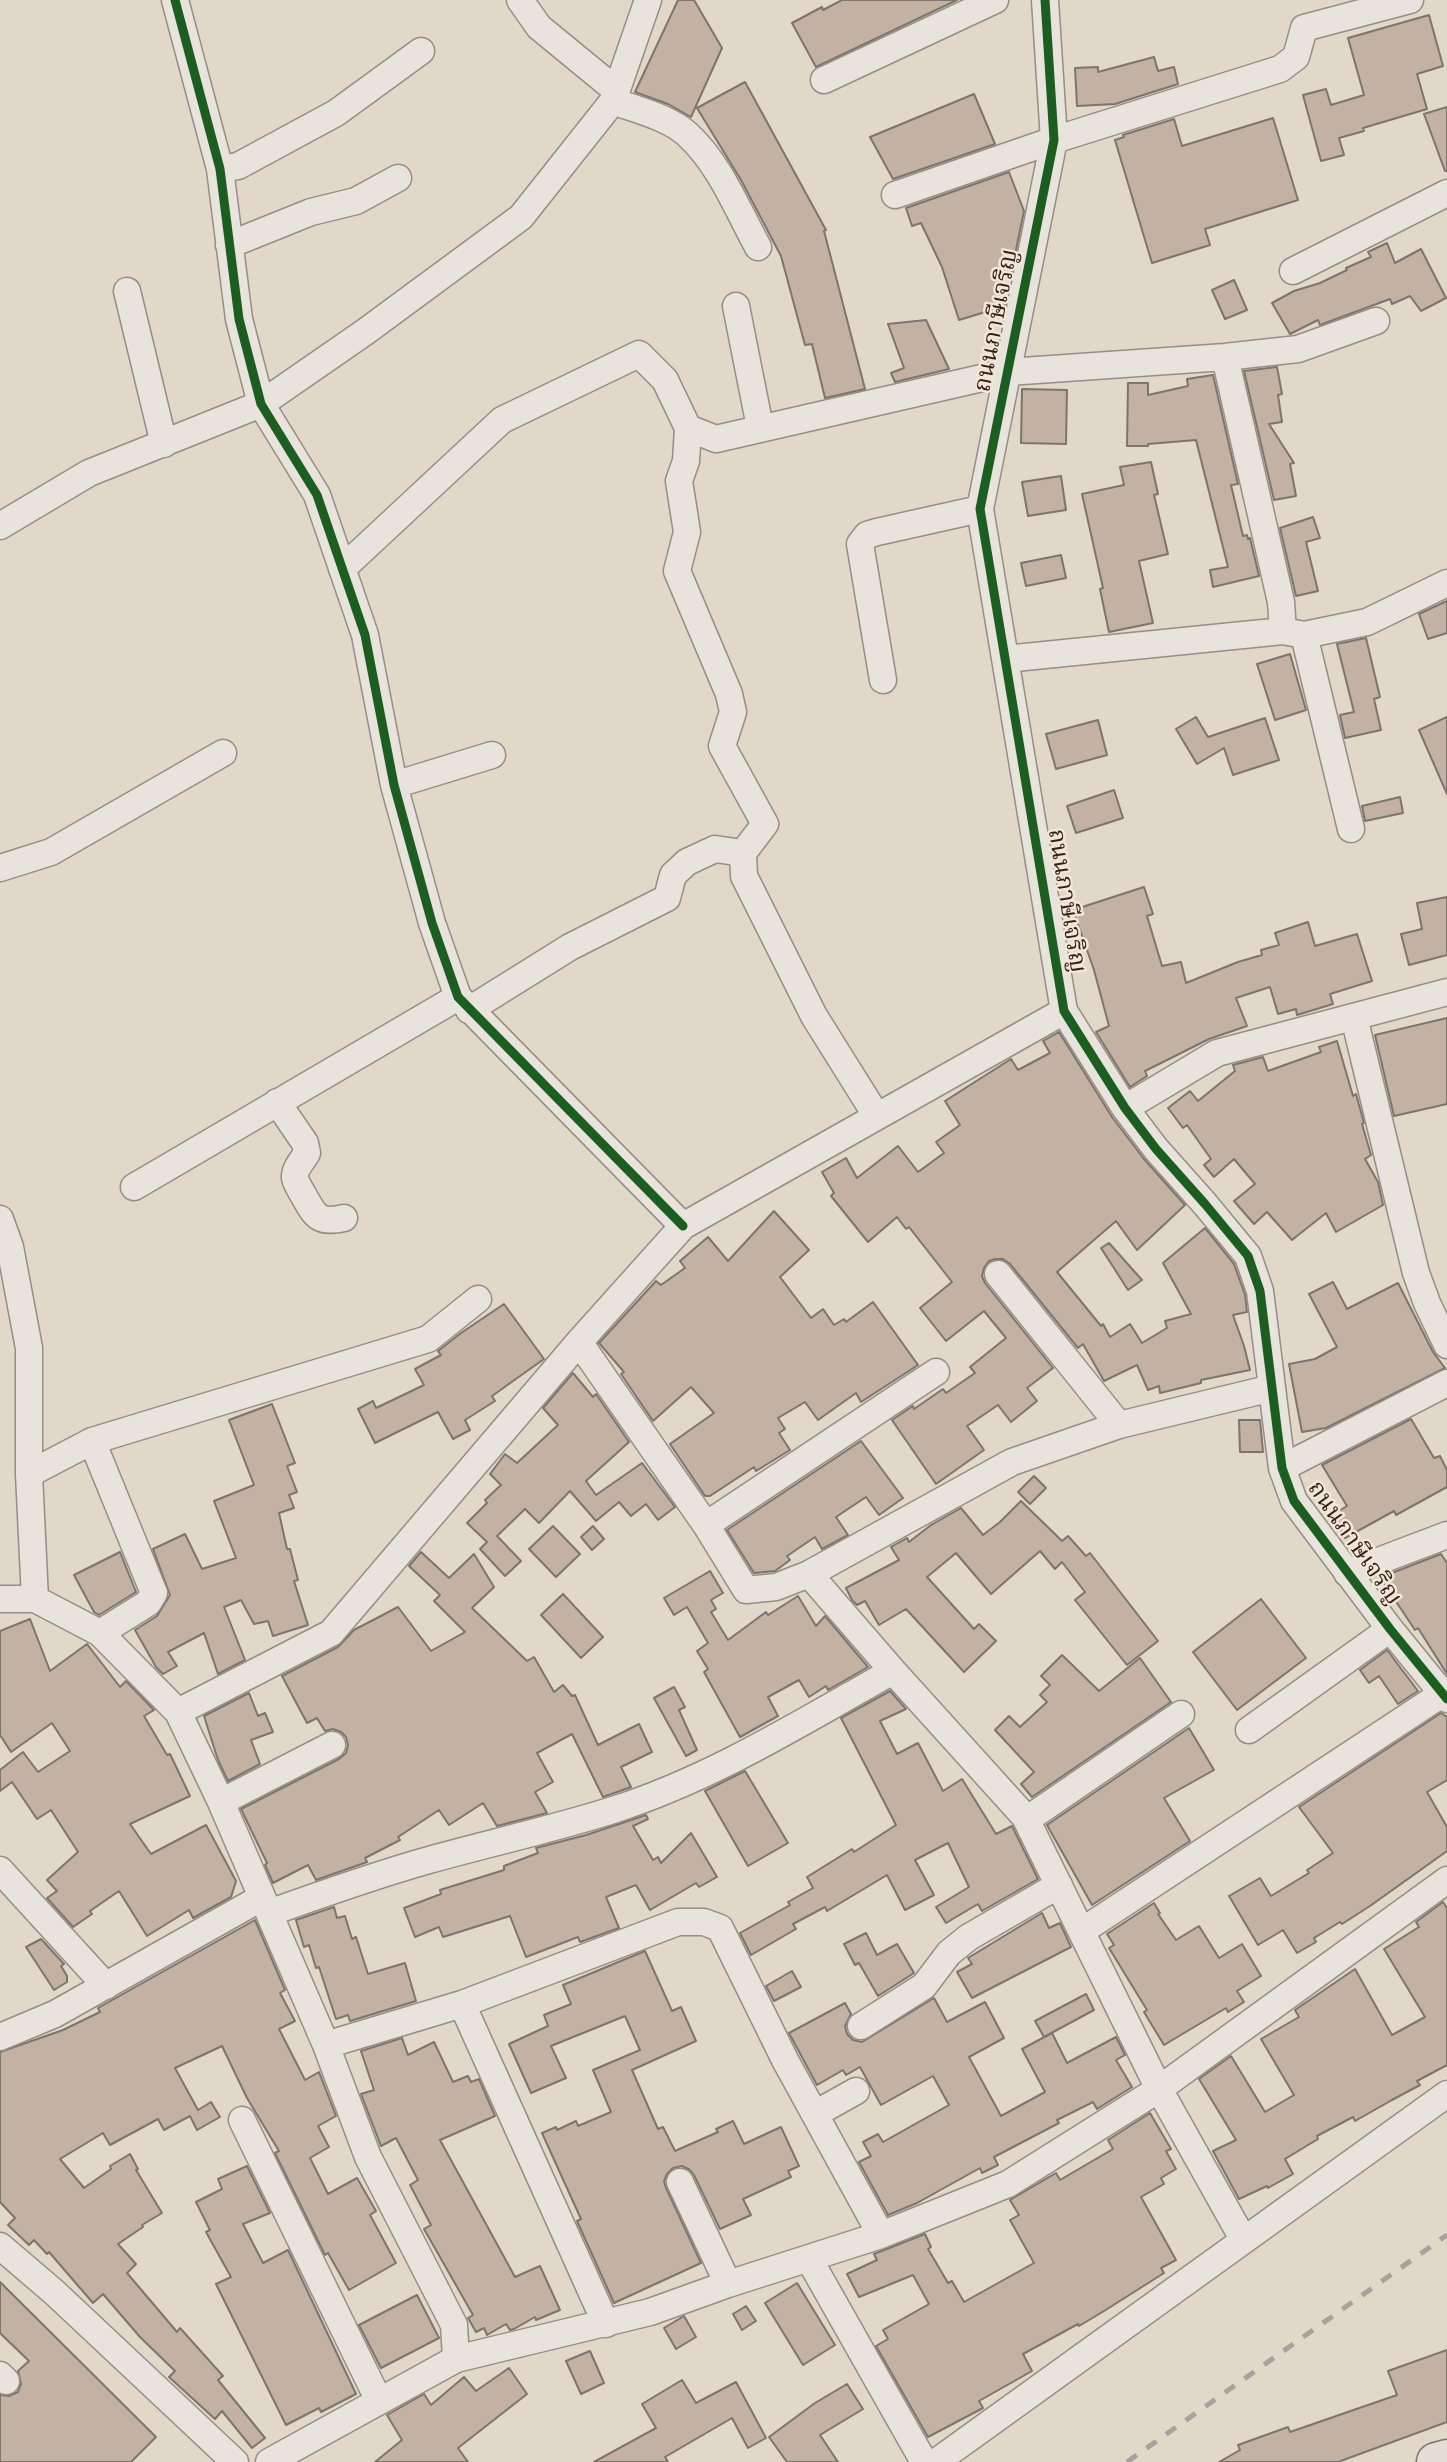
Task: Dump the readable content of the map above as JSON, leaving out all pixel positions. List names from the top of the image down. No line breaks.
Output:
{"streets":{"street":["ถนนภาษีเจริญ"]}}
